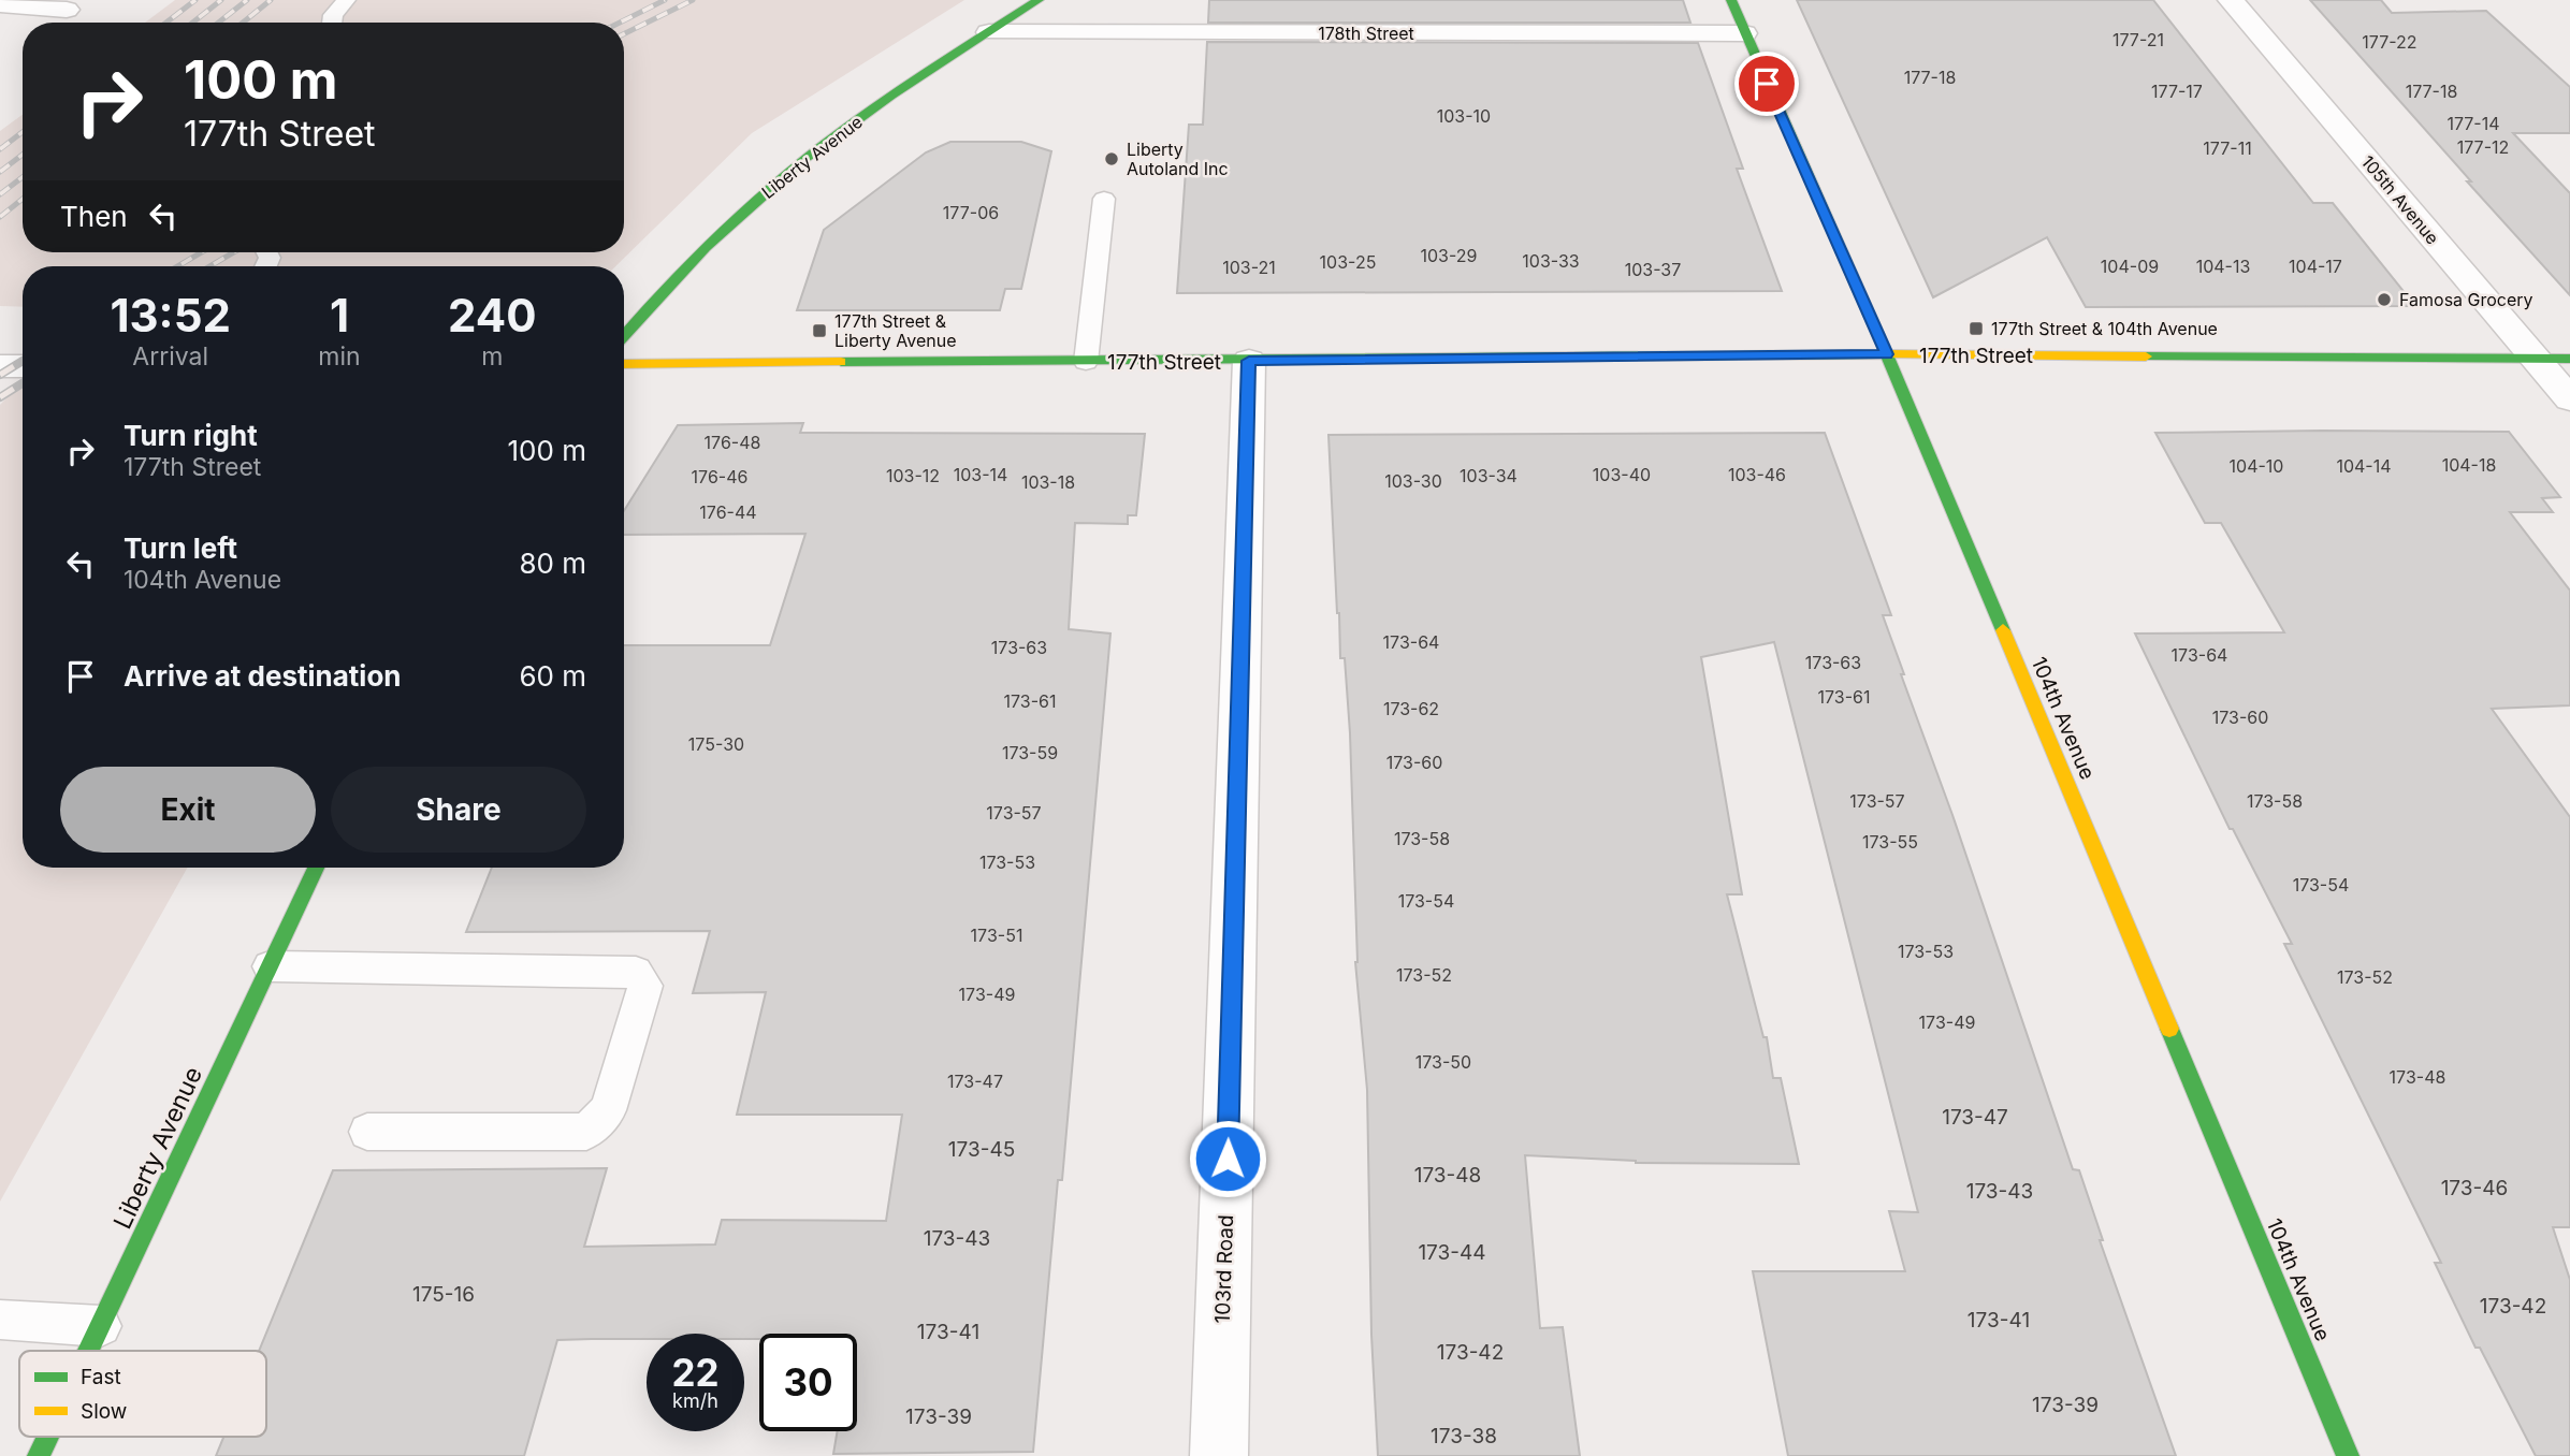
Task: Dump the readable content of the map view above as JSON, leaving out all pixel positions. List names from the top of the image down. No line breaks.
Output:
{"streets":{"street":["178th Street","Liberty Avenue","105th Avenue","177th Street","104th Avenue","103rd Road"]},"crossings":[["178th Street","Liberty Avenue"],["178th Street","104th Avenue"],["105th Avenue","177th Street"],["177th Street","104th Avenue"],["177th Street","103rd Road"]],"places":{"other":["Liberty Autoland Inc","Famosa Grocery"],"transit":["177th Street & 104th Avenue","177th Street & Liberty Avenue"]},"house_numbers":["177-21","177-22","177-18","177-17","177-18","103-10","177-14","177-12","177-11","177-06","103-29","103-33","103-25","104-09","104-13","104-17","103-21","103-37","176-48","104-18","104-10","104-14","103-14","103-40","103-46","103-12","103-34","176-46","103-30","103-18","176-44","173-64","173-63","173-64","173-63","173-61","173-61","173-62","173-60","175-30","173-59","173-60","173-57","173-58","173-57","173-58","173-55","173-53","173-54","173-54","173-51","173-53","173-52","173-52","173-49","173-49","173-50","173-48","173-47","173-47","173-45","173-48","173-46","173-43","173-43","173-44","175-16","173-42","173-41","173-41","173-42","173-39","173-39","173-38"],"legend":["Fast","Slow"],"page":{"turn":["100 m","177th Street"],"then":"Then","eta":["13:52","Arrival","1","min","240","m"],"list":[{"name":"Turn right","note":"177th Street","value":"100 m"},{"name":"Turn left","note":"104th Avenue","value":"80 m"},{"name":"Arrive at destination","value":"60 m"}],"buttons":["Exit","Share"],"speed":"22 km/h","limit":"30"}}
